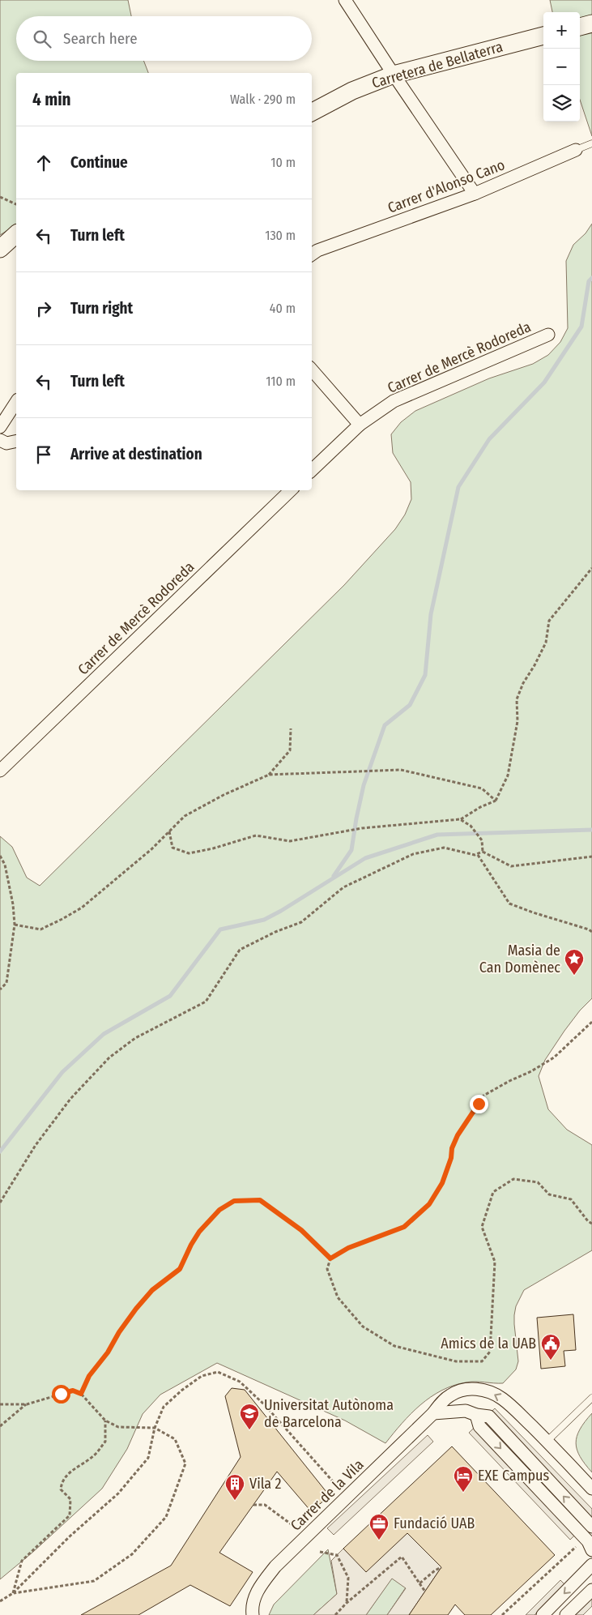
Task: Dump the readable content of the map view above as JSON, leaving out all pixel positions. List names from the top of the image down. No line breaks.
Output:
{"streets":{"street":["Carretera de Bellaterra","Carrer d'Alonso Cano","Carrer de Mercè Rodoreda","Carrer de la Vila"]},"places":{"place":["Masia de Can Domènec"],"public building":["Amics de la UAB"],"school or university":["Universitat Autònoma de Barcelona"],"hotel":["EXE Campus"],"building":["Vila 2"],"office":["Fundació UAB"]},"page":{"map_buttons":["+","−"],"search":"Search here","heading":["4 min","Walk · 290 m"],"list":[["Continue","10 m"],["Turn left","130 m"],["Turn right","40 m"],["Turn left","110 m"],"Arrive at destination"]}}
